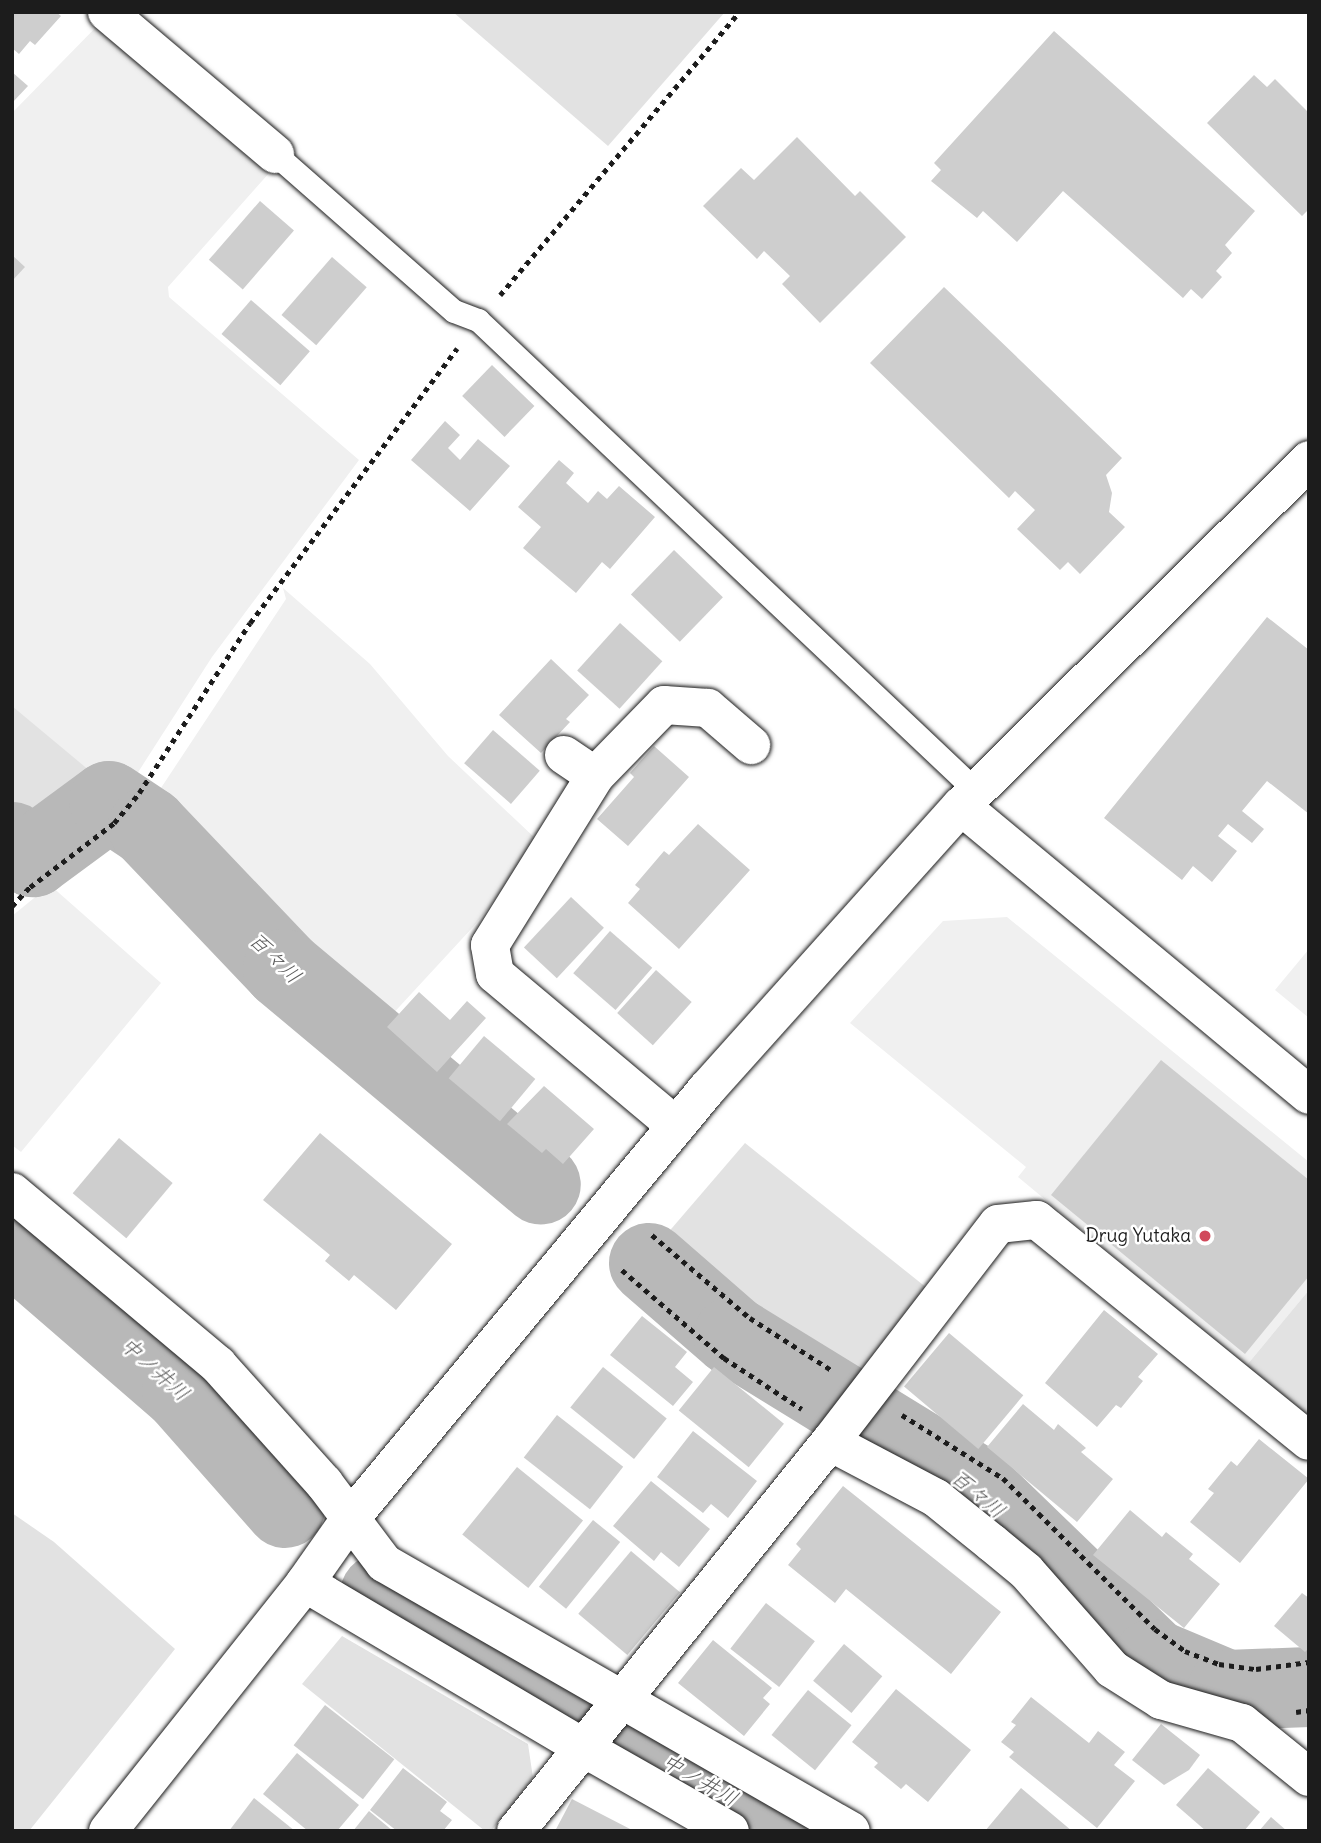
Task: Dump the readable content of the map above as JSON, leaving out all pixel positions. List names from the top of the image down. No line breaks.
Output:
{"water":["百々川","中ノ井川"],"places":["Drug Yutaka"]}
